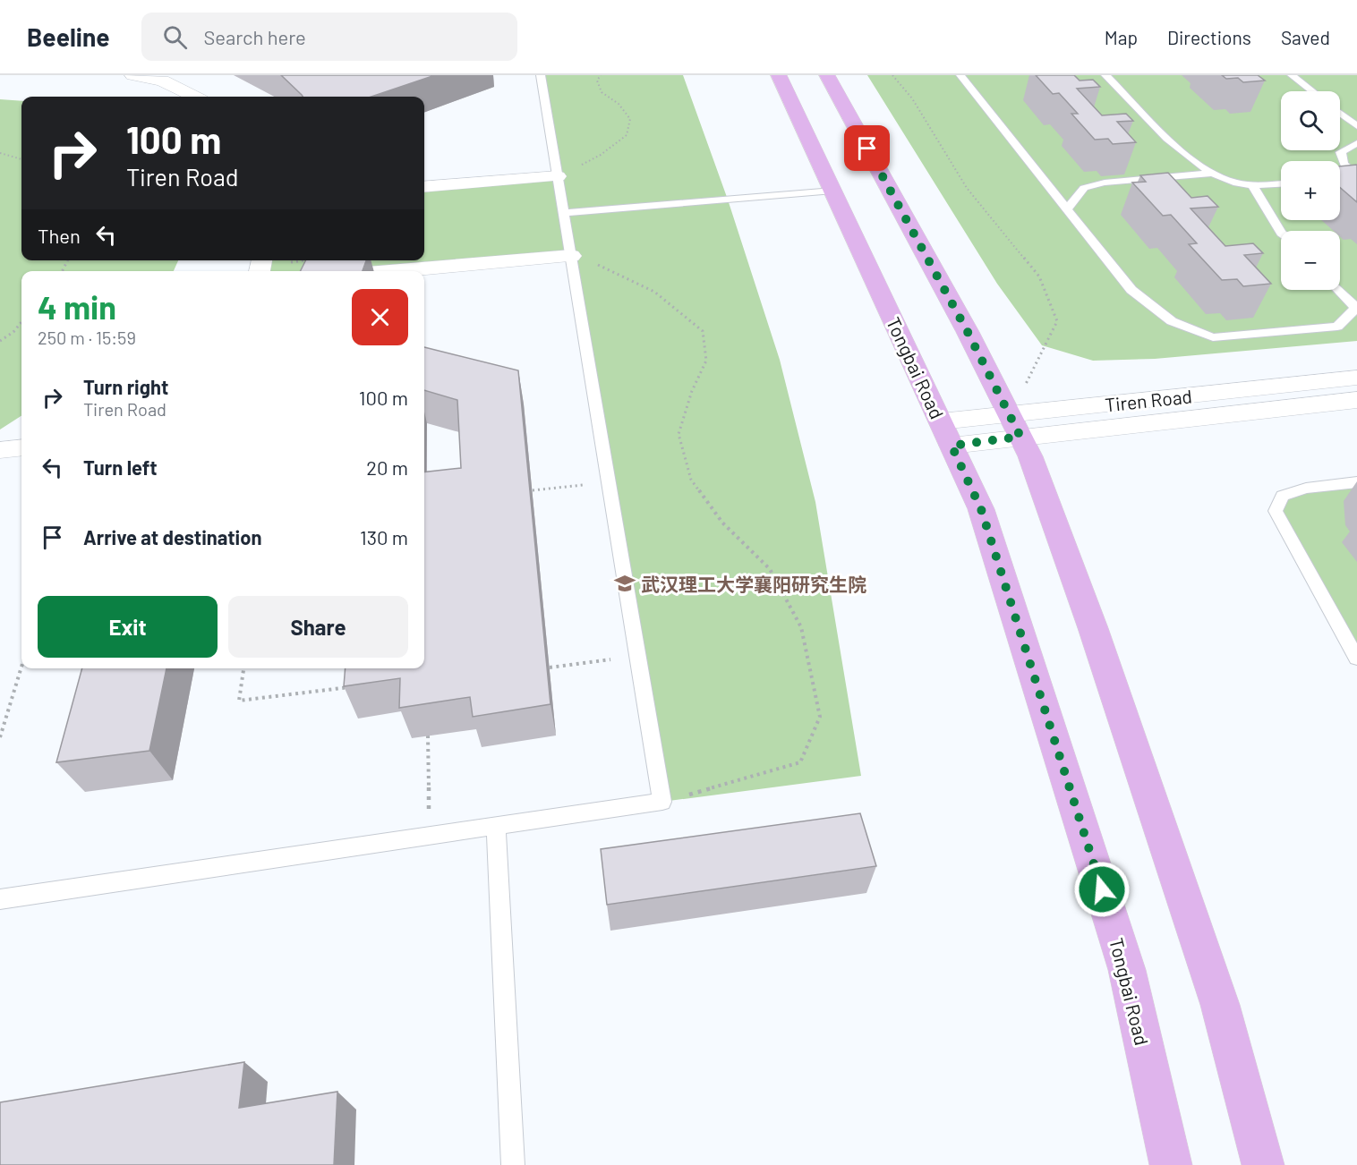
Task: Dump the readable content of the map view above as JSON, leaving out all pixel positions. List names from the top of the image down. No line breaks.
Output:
{"streets":{"main road":["Tongbai Road"],"street":["Tiren Road"]},"crossings":[["Tongbai Road","Tiren Road"]],"places":{"school or university":["武汉理工大学襄阳研究生院"]},"page":{"header":"Beeline","search":"Search here","nav":["Map","Directions","Saved"],"map_buttons":["+","−"],"turn":["100 m","Tiren Road"],"then":"Then","heading":["4 min","250 m · 15:59"],"list":[{"name":"Turn right","note":"Tiren Road","value":"100 m"},{"name":"Turn left","value":"20 m"},{"name":"Arrive at destination","value":"130 m"}],"buttons":["Exit","Share"]}}
